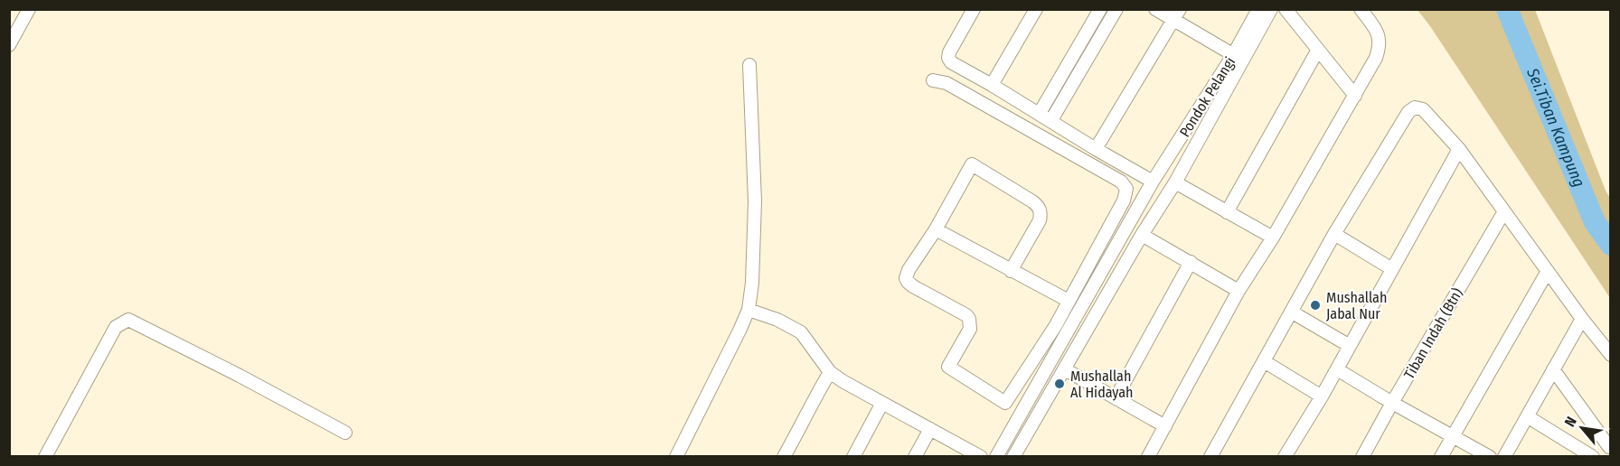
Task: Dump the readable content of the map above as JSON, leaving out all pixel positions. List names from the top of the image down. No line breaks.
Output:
{"streets":{"street":["Pondok Pelangi","Tiban Indah (Btn)"]},"water":["Sei.Tiban Kampung"],"places":["Mushallah Jabal Nur","Mushallah Al Hidayah"],"north":"top left"}
